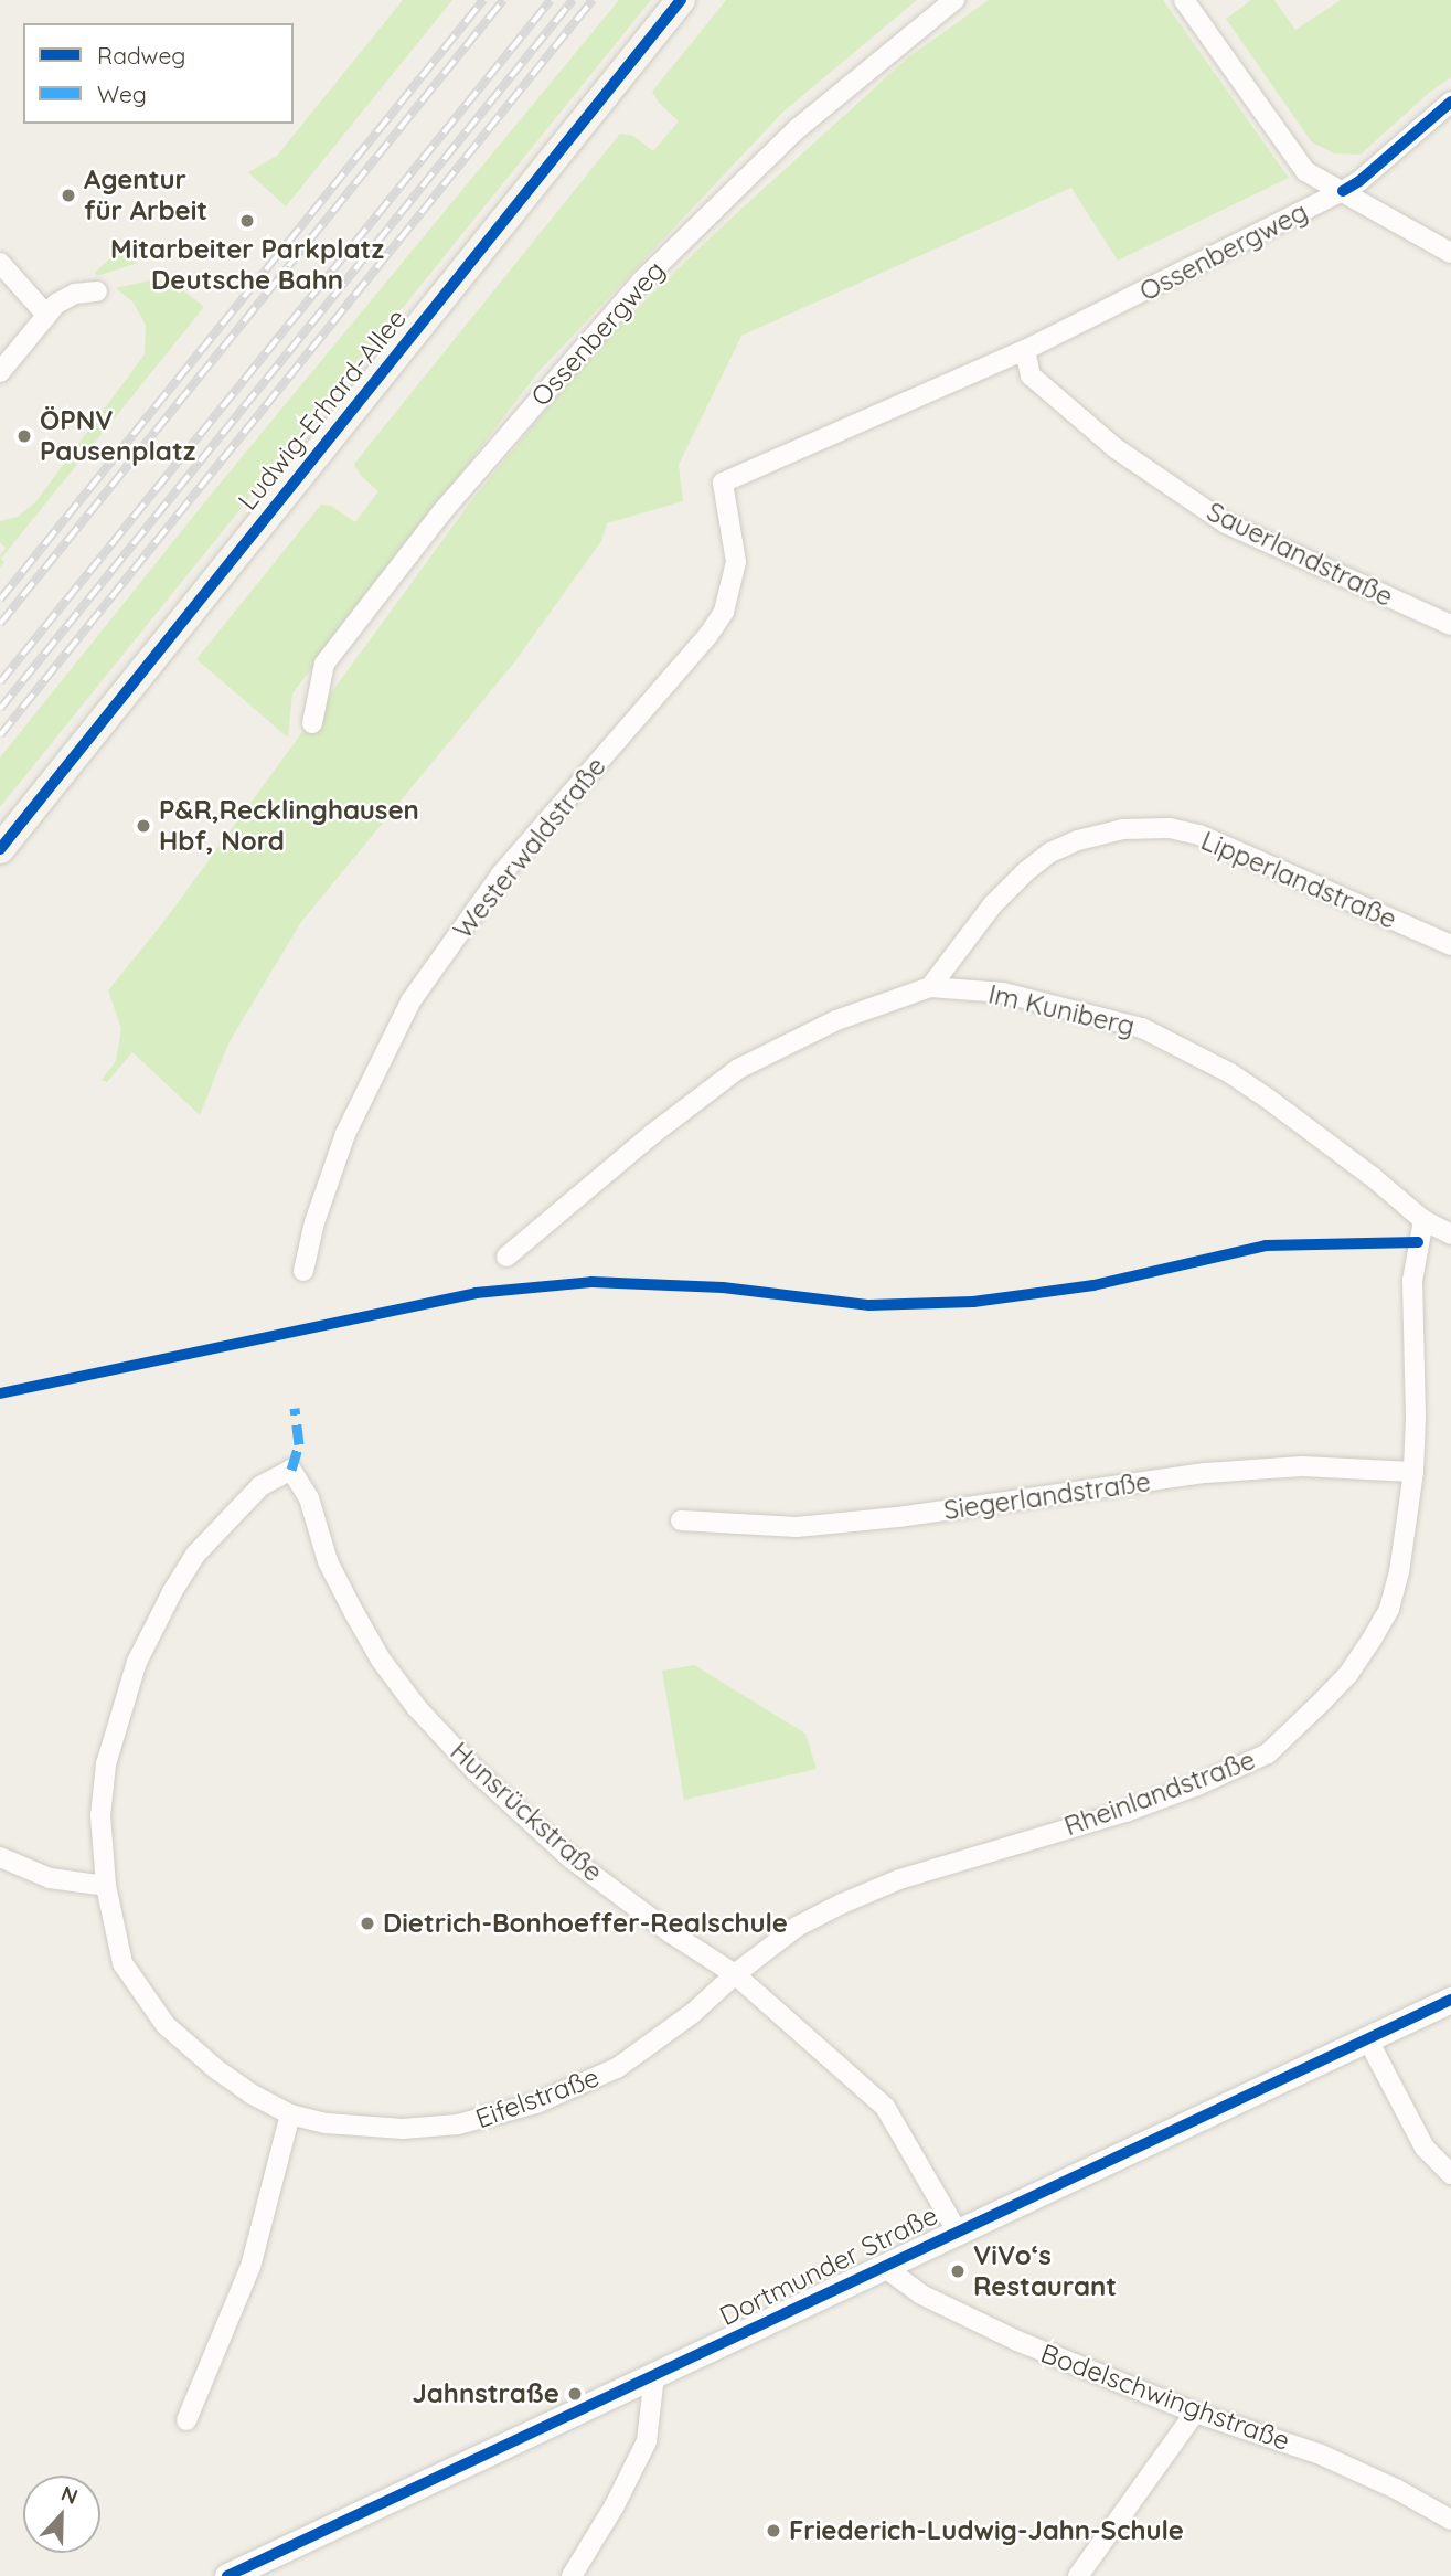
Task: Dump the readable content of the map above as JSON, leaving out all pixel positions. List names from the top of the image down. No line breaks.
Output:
{"streets":{"main road":["Ludwig-Erhard-Allee"],"street":["Ossenbergweg","Sauerlandstraße","Westerwaldstraße","Lipperlandstraße","Im Kuniberg","Siegerlandstraße","Rheinlandstraße","Hunsrückstraße","Eifelstraße","Dortmunder Straße","Bodelschwinghstraße"]},"crossings":[["Ossenbergweg","Sauerlandstraße"],["Ossenbergweg","Westerwaldstraße"],["Lipperlandstraße","Im Kuniberg"],["Im Kuniberg","Rheinlandstraße"],["Siegerlandstraße","Rheinlandstraße"],["Rheinlandstraße","Hunsrückstraße"],["Rheinlandstraße","Eifelstraße"],["Hunsrückstraße","Eifelstraße"],["Hunsrückstraße","Dortmunder Straße"],["Dortmunder Straße","Bodelschwinghstraße"]],"places":["Agentur für Arbeit","Mitarbeiter Parkplatz Deutsche Bahn","ÖPNV Pausenplatz","P&R,Recklinghausen Hbf, Nord","Dietrich-Bonhoeffer-Realschule","ViVo‘s Restaurant","Jahnstraße","Friederich-Ludwig-Jahn-Schule"],"legend":["Radweg","Weg"],"north":"top"}
